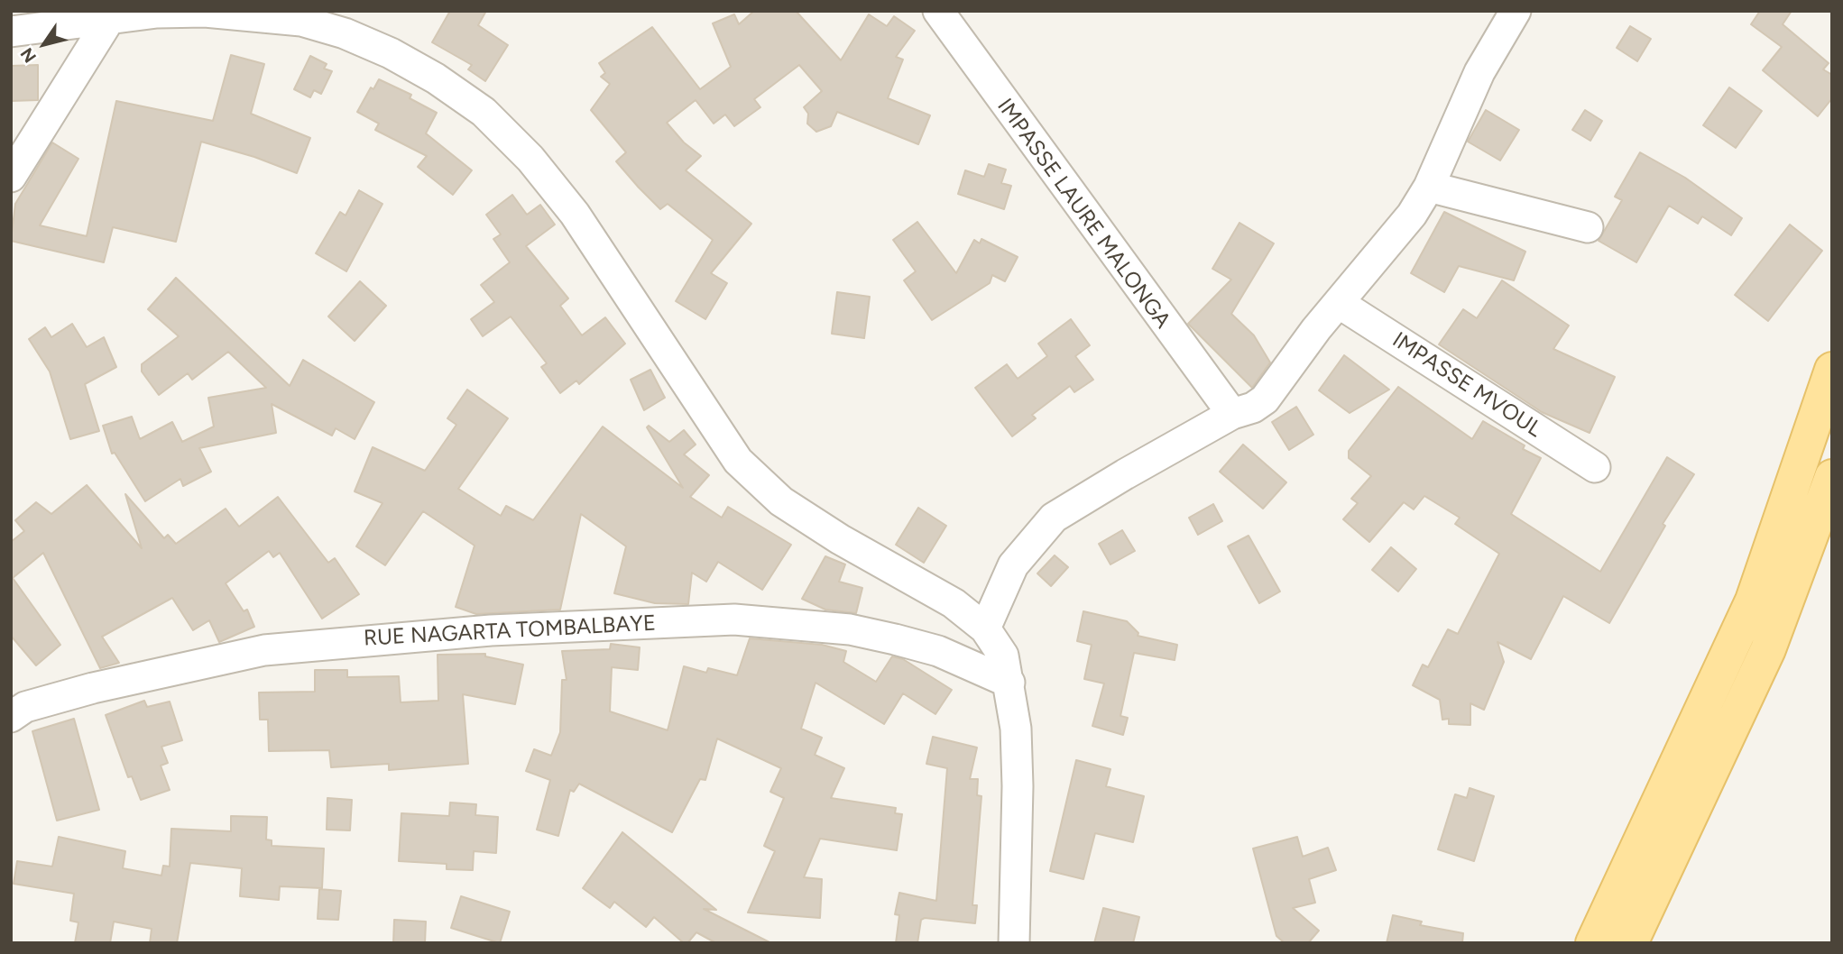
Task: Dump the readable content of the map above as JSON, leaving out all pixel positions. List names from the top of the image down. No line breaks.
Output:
{"streets":{"street":["IMPASSE LAURE MALONGA","IMPASSE MVOUL","RUE NAGARTA TOMBALBAYE"]},"north":"bottom left"}
